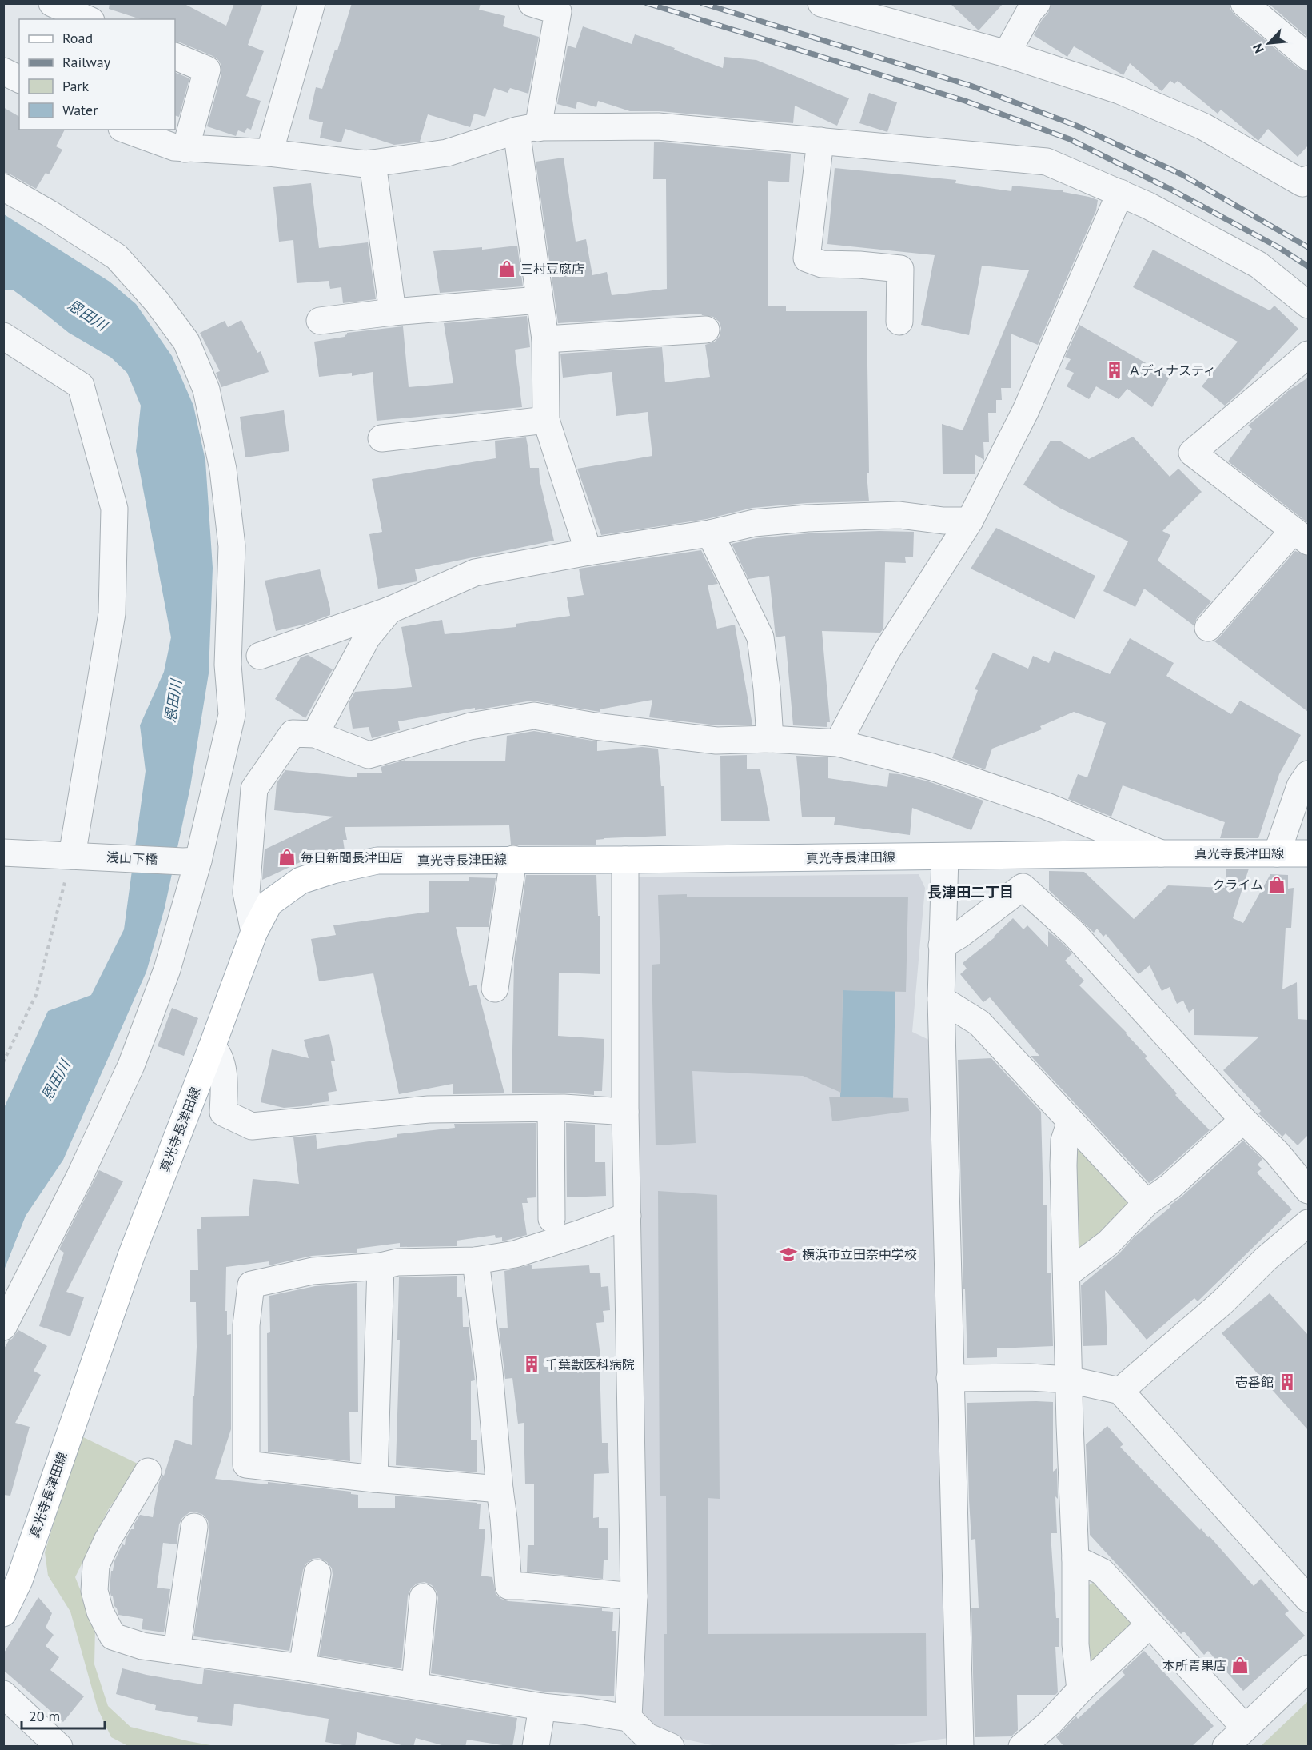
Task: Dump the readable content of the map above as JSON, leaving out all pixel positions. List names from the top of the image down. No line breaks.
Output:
{"streets":{"main road":["真光寺長津田線"],"street":["浅山下橋"]},"districts":["長津田二丁目"],"water":["恩田川"],"places":{"shop":["三村豆腐店","毎日新聞長津田店","クライム","本所青果店"],"building":["Ａディナスティ","千葉獣医科病院","壱番館"],"school or university":["横浜市立田奈中学校"]},"legend":["Road","Railway","Park","Water"],"scale_bar":"20 m","north":"bottom left"}
